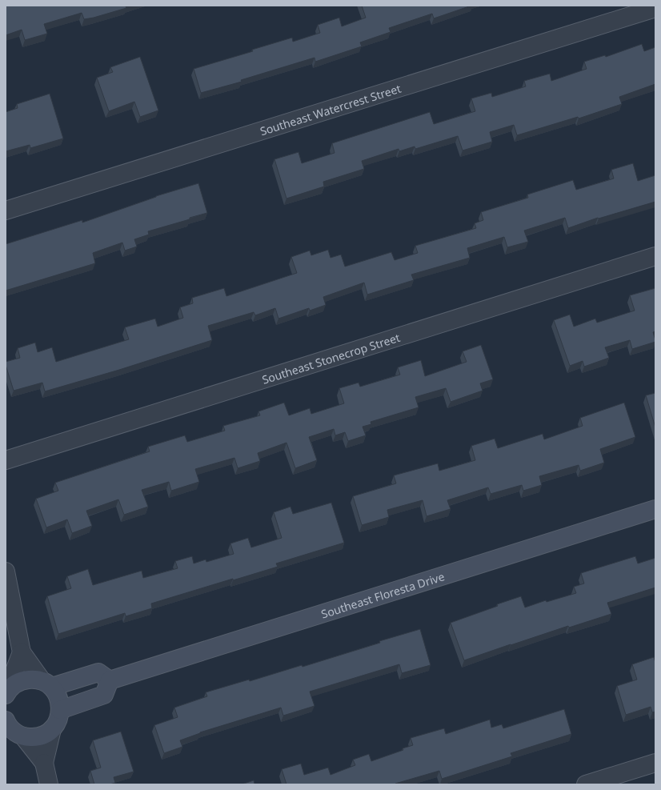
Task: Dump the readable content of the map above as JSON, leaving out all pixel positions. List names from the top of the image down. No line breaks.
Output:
{"streets":{"street":["Southeast Watercrest Street","Southeast Stonecrop Street","Southeast Floresta Drive"]}}
